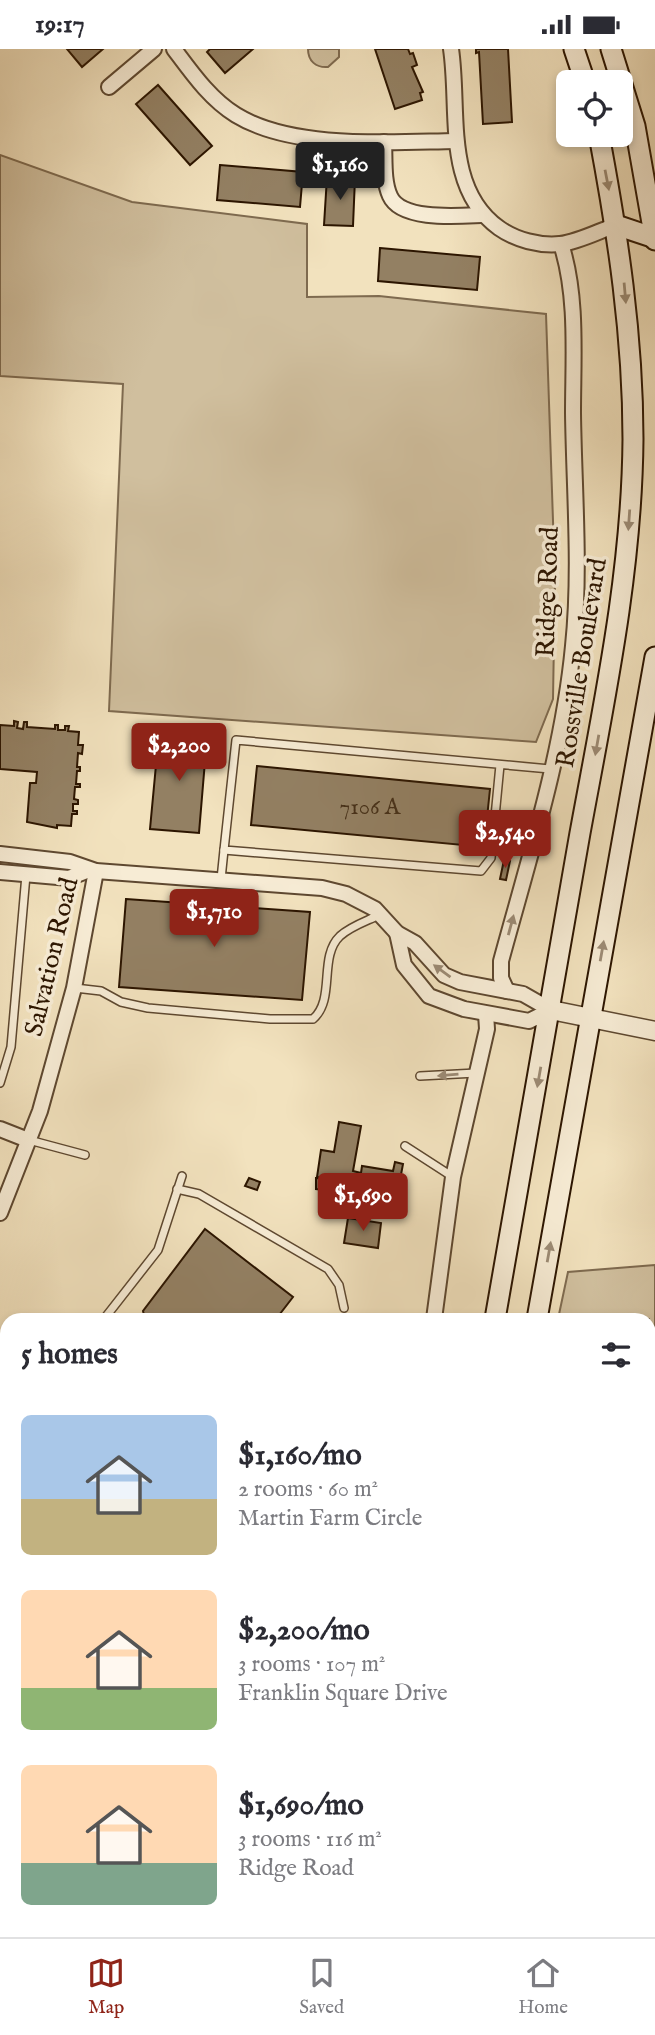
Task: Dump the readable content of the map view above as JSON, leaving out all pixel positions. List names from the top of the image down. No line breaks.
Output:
{"streets":{"main road":["Rossville Boulevard"],"street":["Ridge Road","Salvation Road"]},"house_numbers":["7106 A"],"page":{"status":"19:17","price":["$1,160","$2,200","$2,540","$1,710","$1,690"],"heading":"5 homes","list":[{"name":"$1,160/mo","note":"2 rooms · 60 m² · Martin Farm Circle"},{"name":"$2,200/mo","note":"3 rooms · 107 m² · Franklin Square Drive"},{"name":"$1,690/mo","note":"3 rooms · 116 m² · Ridge Road"}],"tabs":["Map","Saved","Home"]}}
